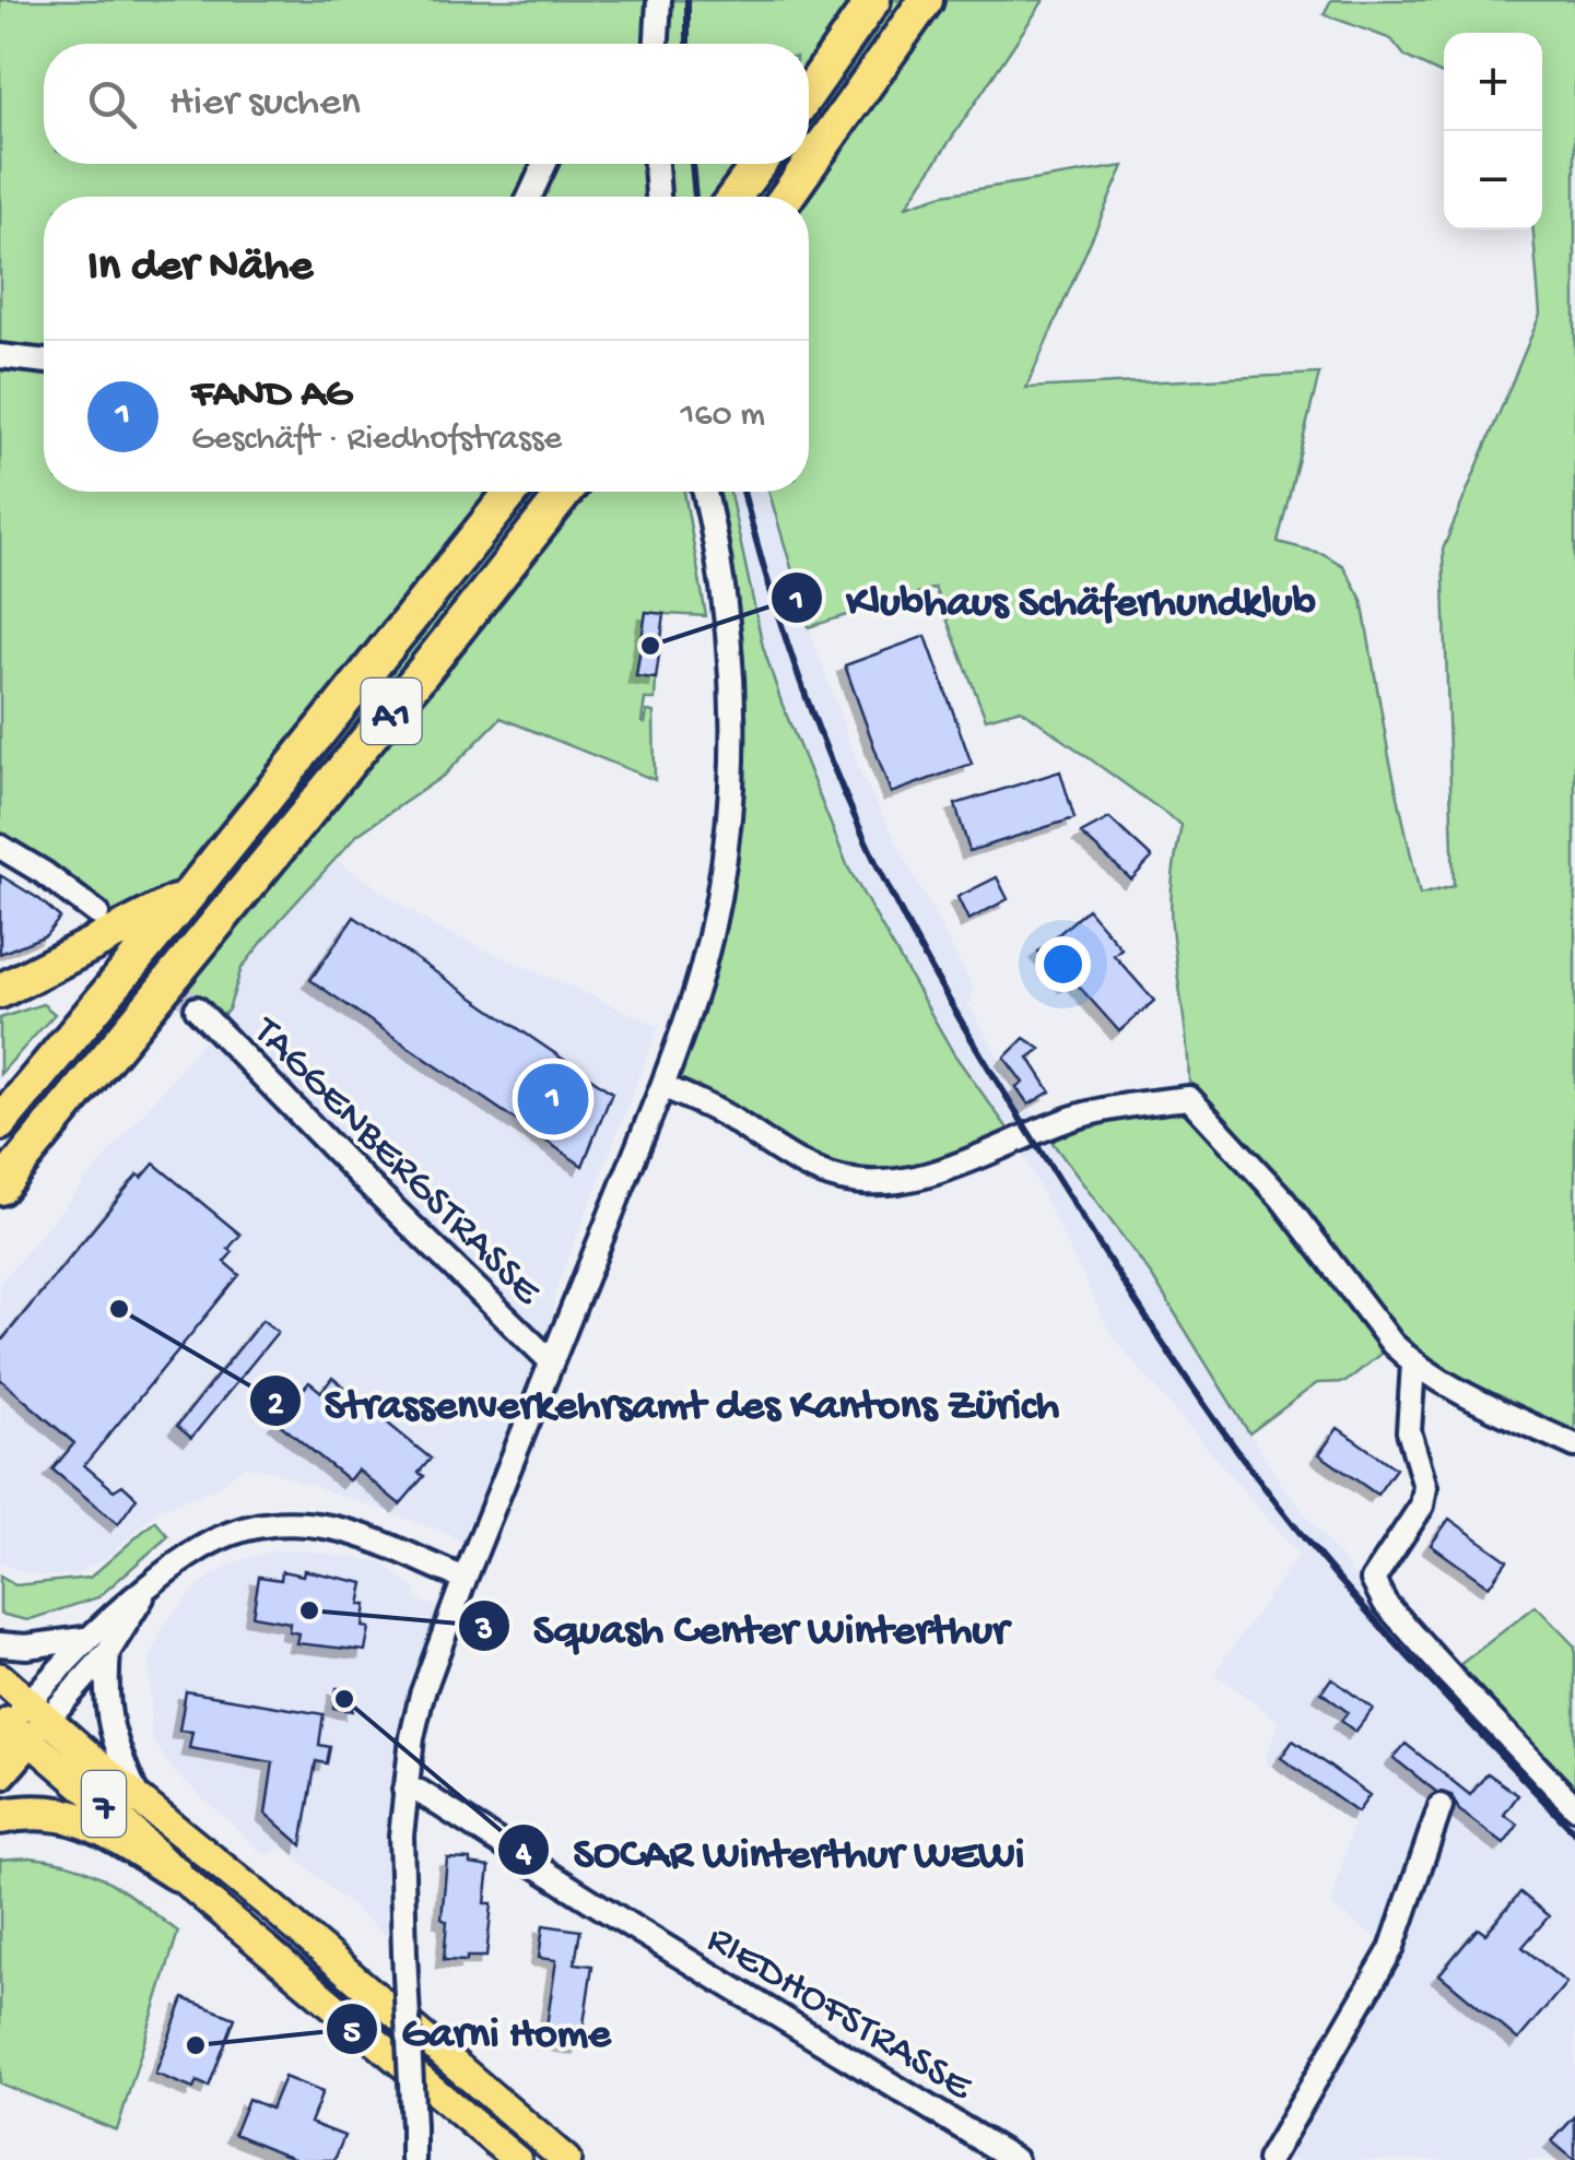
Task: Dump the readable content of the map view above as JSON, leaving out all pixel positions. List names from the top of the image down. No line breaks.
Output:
{"streets":{"highway":["A1"],"main road":["7"],"street":["TAGGENBERGSTRASSE","RIEDHOFSTRASSE"]},"places":["Klubhaus Schäferhundklub","Strassenverkehrsamt des Kantons Zürich","Squash Center Winterthur","SOCAR Winterthur WEWi","Garni Home"],"page":{"map_buttons":["+","−"],"search":"Hier suchen","heading":"In der Nähe","list":[{"mark":"1","name":"FAND AG","note":"Geschäft · Riedhofstrasse","value":"160 m"}],"pins":"1"}}
